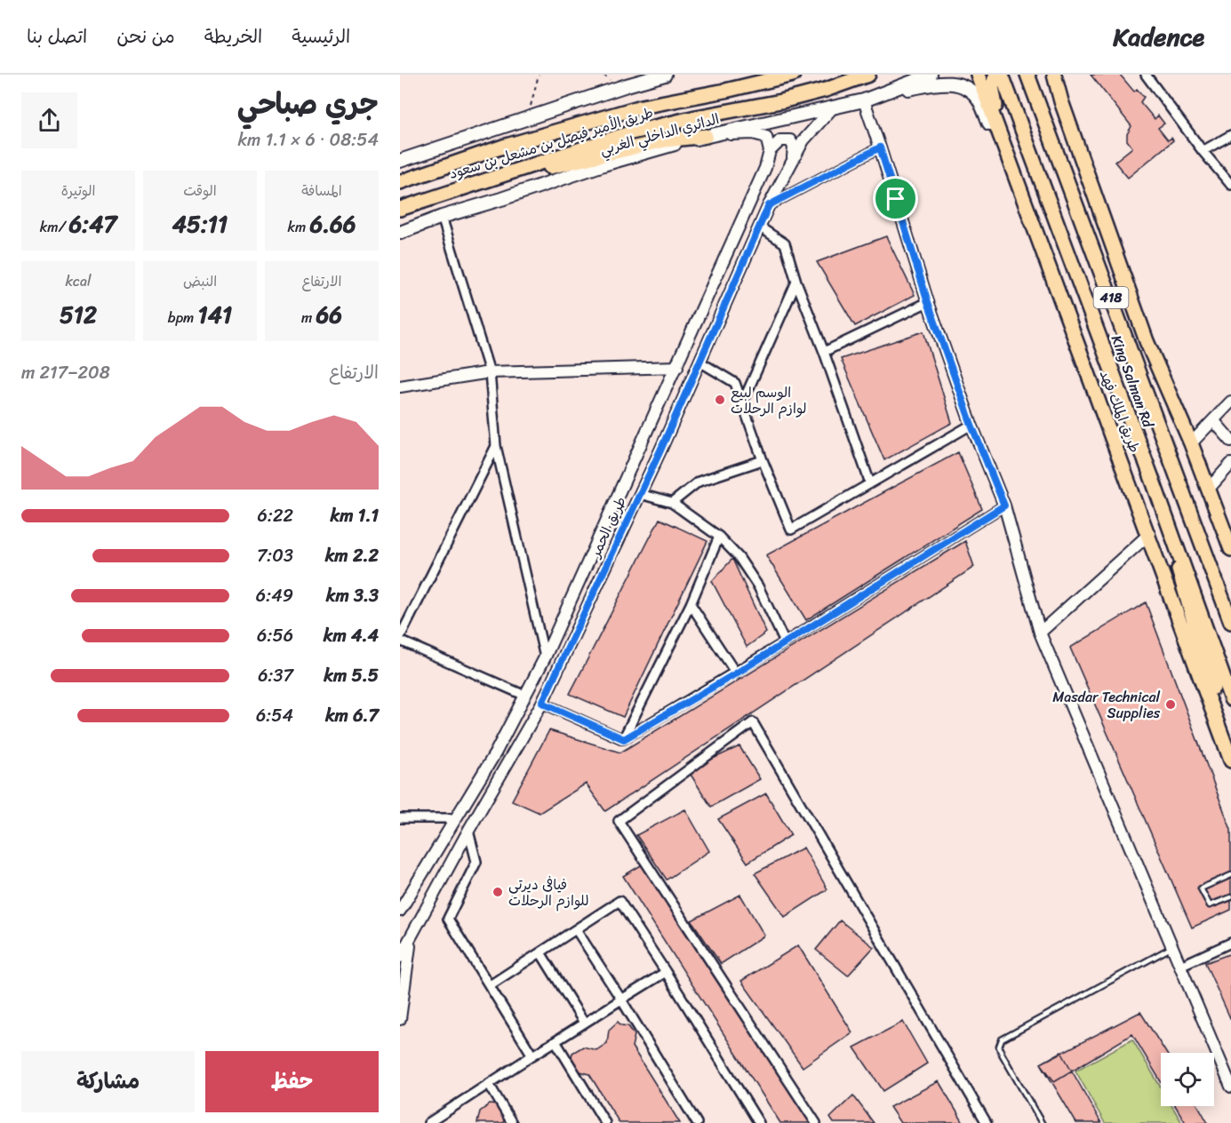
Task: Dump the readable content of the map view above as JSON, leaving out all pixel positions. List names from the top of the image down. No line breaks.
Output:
{"streets":{"main road":["الدائري الداخلي الغربي","طريق الأمير فيصل بن مشعل بن سعود","418","King Salman Rd","طريق الملك فهد"],"street":["طريق الحمر"]},"crossings":[["الدائري الداخلي الغربي","طريق الحمر"]],"places":["الوسم لبيع لوازم الرحلات","Masdar Technical Supplies","فيافي ديرتي للوازم الرحلات"],"page":{"header":"Kadence","nav":["الرئيسية","الخريطة","من نحن","اتصل بنا"],"heading":["جري صباحي","08:54 · 6 × 1.1 km"],"stats":[["المسافة","6.66 km"],["الوقت","45:11"],["الوتيرة","6:47 /km"],["الارتفاع","66 m"],["النبض","141 bpm"],["kcal","512"]],"chart":["الارتفاع","208–217 m"],"list":[{"name":"1.1 km","note":"6:22"},{"name":"2.2 km","note":"7:03"},{"name":"3.3 km","note":"6:49"},{"name":"4.4 km","note":"6:56"},{"name":"5.5 km","note":"6:37"},{"name":"6.7 km","note":"6:54"}],"buttons":["حفظ","مشاركة"]}}
